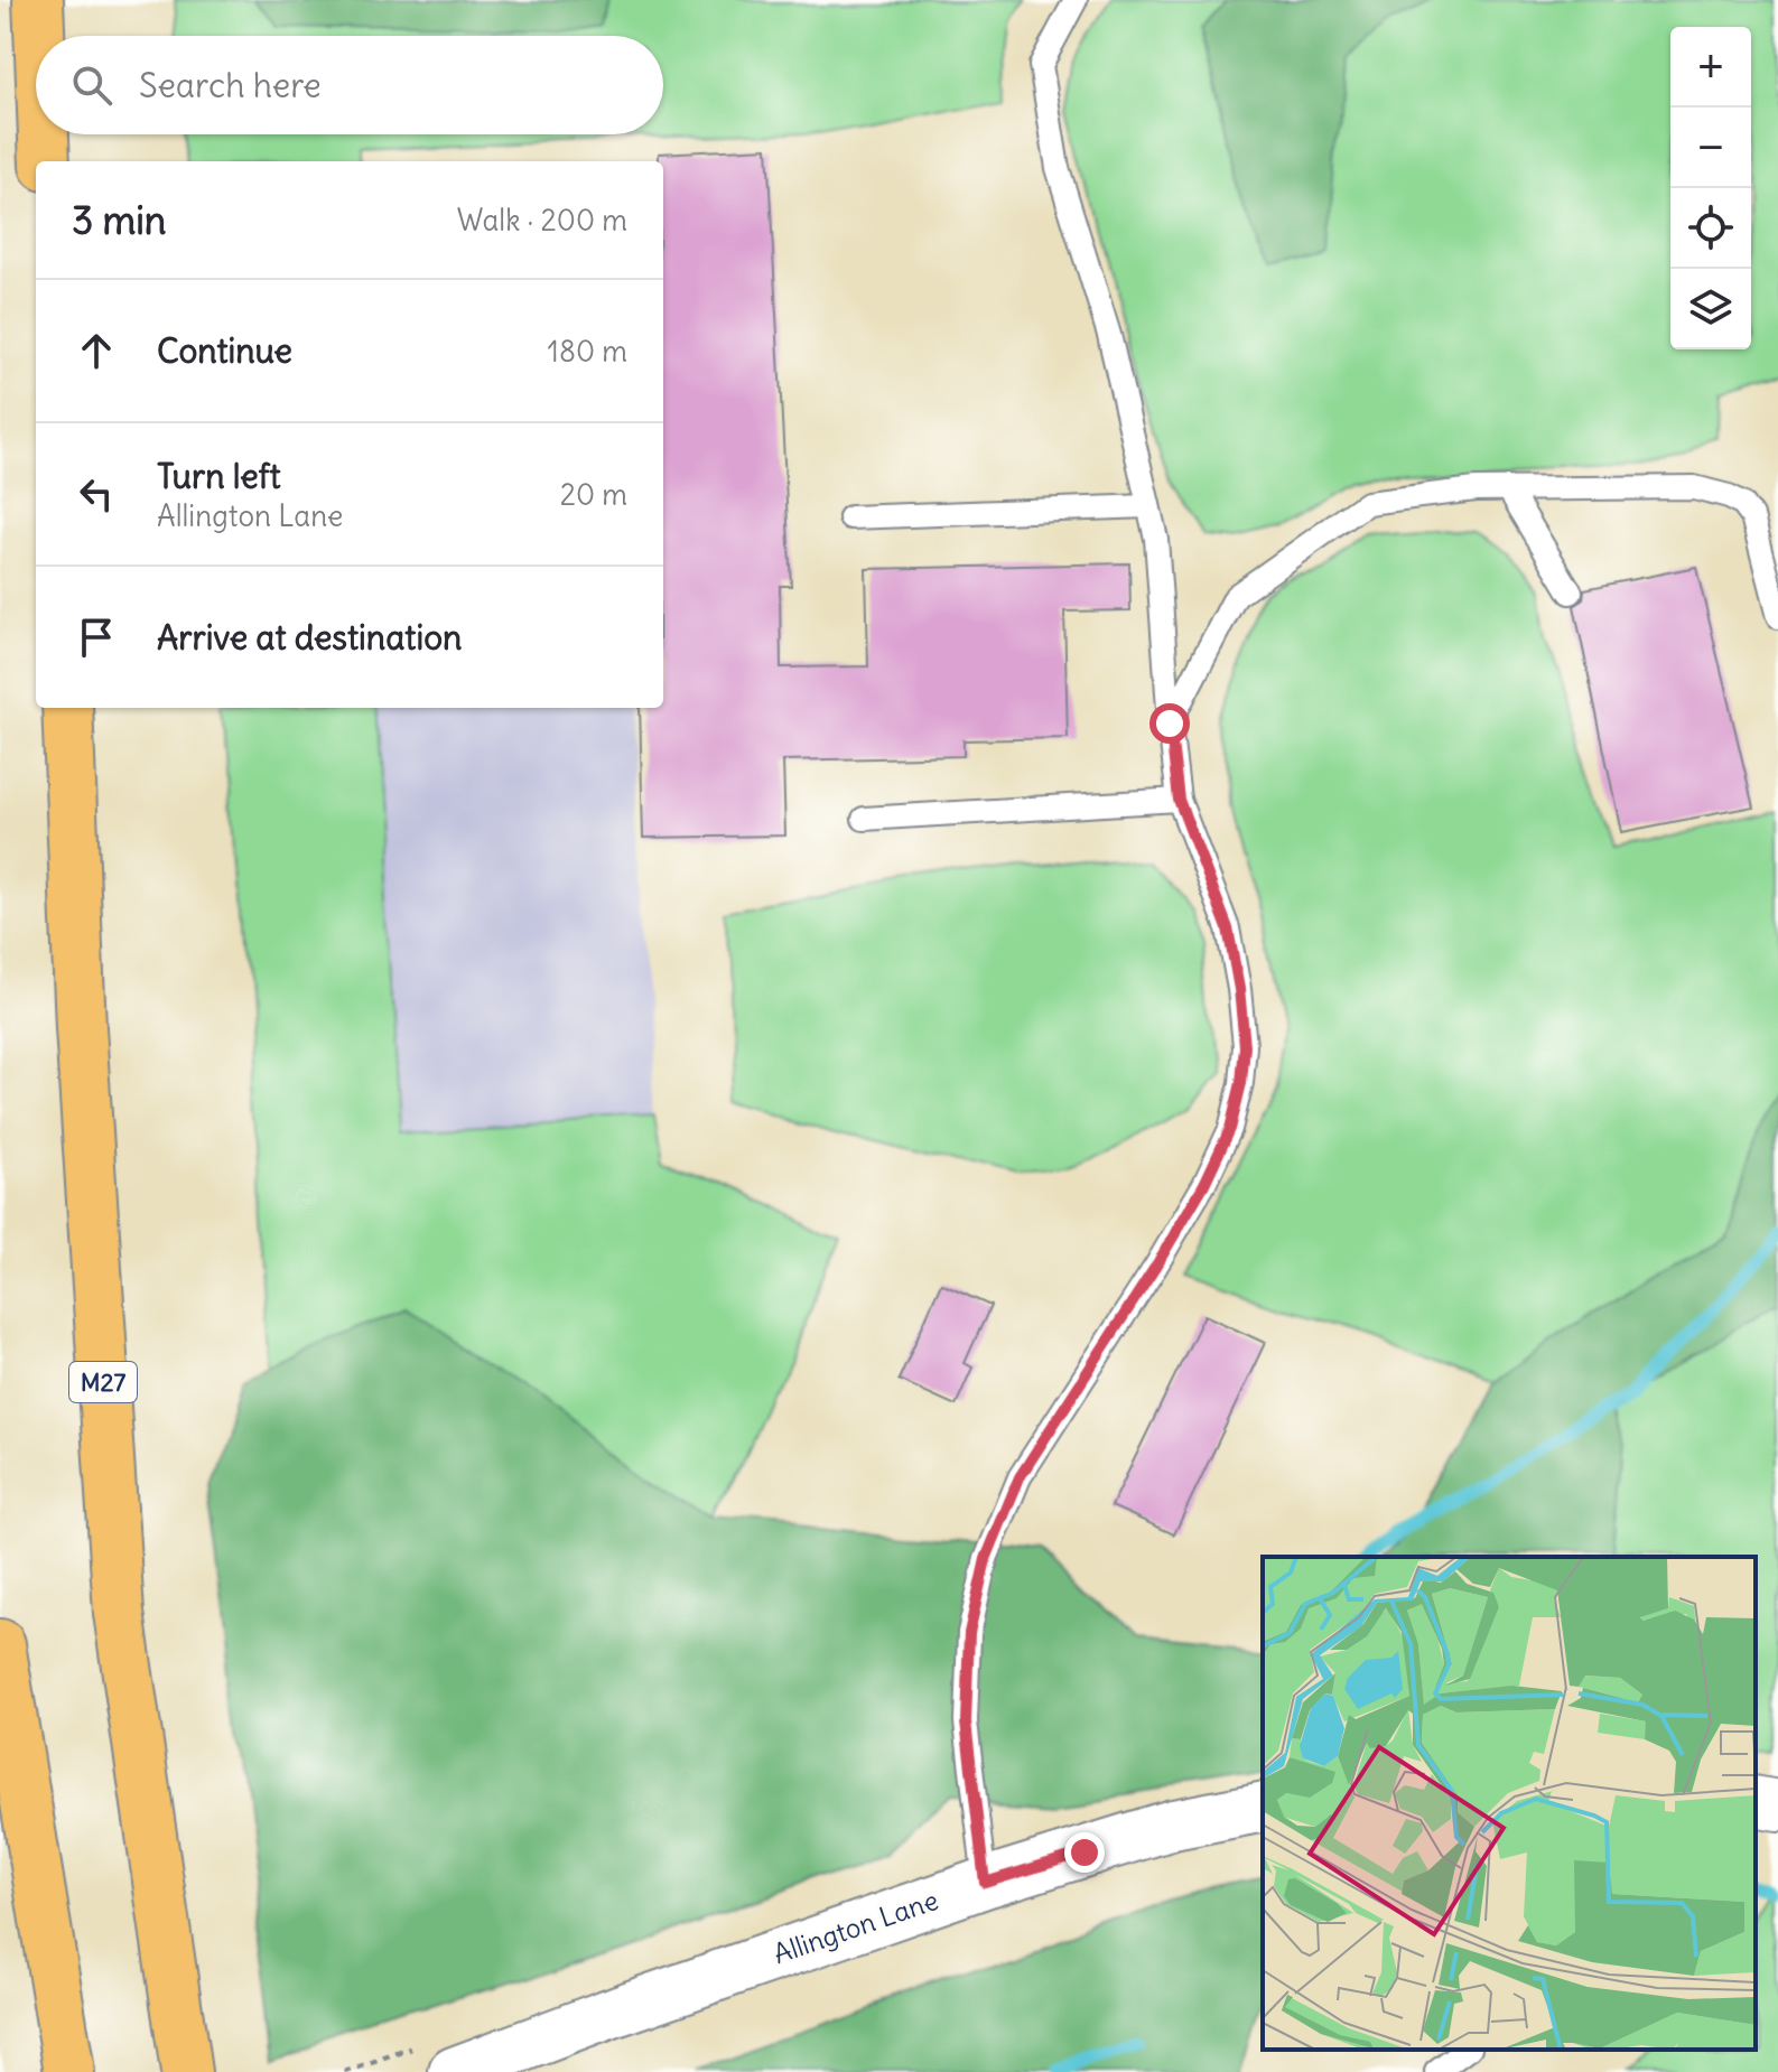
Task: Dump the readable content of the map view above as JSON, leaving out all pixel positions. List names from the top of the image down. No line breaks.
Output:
{"streets":{"highway":["M27"],"street":["Allington Lane"]},"page":{"map_buttons":["+","−"],"search":"Search here","heading":["3 min","Walk · 200 m"],"list":[["Continue","180 m"],["Turn left","Allington Lane","20 m"],"Arrive at destination"]}}
